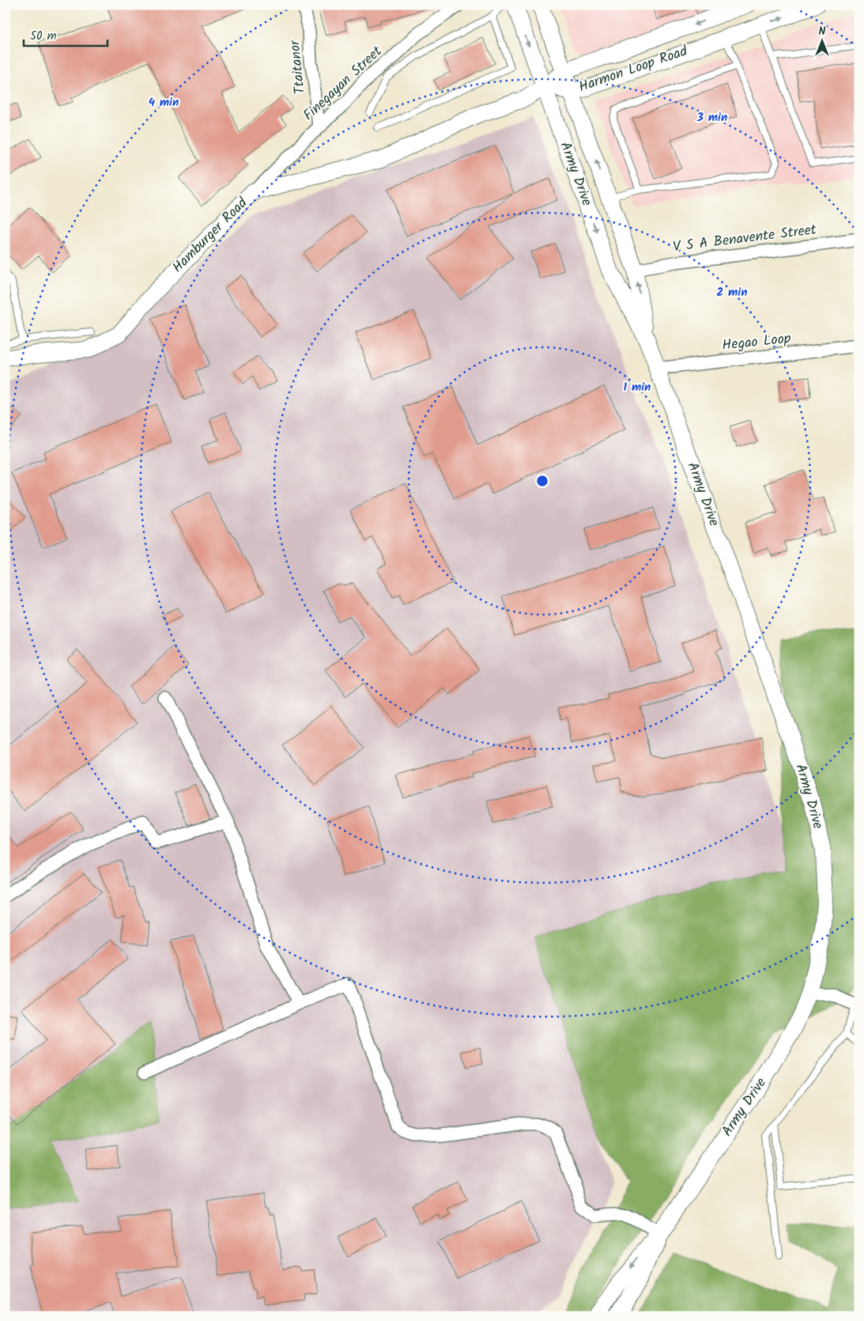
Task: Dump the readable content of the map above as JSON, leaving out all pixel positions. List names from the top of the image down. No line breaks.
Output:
{"streets":{"main road":["Harmon Loop Road","Army Drive","Hamburger Road"],"street":["Ttaitanor","Finegayan Street","V S A Benavente Street","Hegao Loop"]},"crossings":[["Ttaitanor","Finegayan Street"],["Harmon Loop Road","Army Drive"],["Harmon Loop Road","Hamburger Road"],["Finegayan Street","Hamburger Road"],["Army Drive","Hamburger Road"],["Army Drive","V S A Benavente Street"],["Army Drive","Hegao Loop"]],"scale_bar":"50 m","north":"top","rings":["4 min","3 min","2 min","1 min"]}
